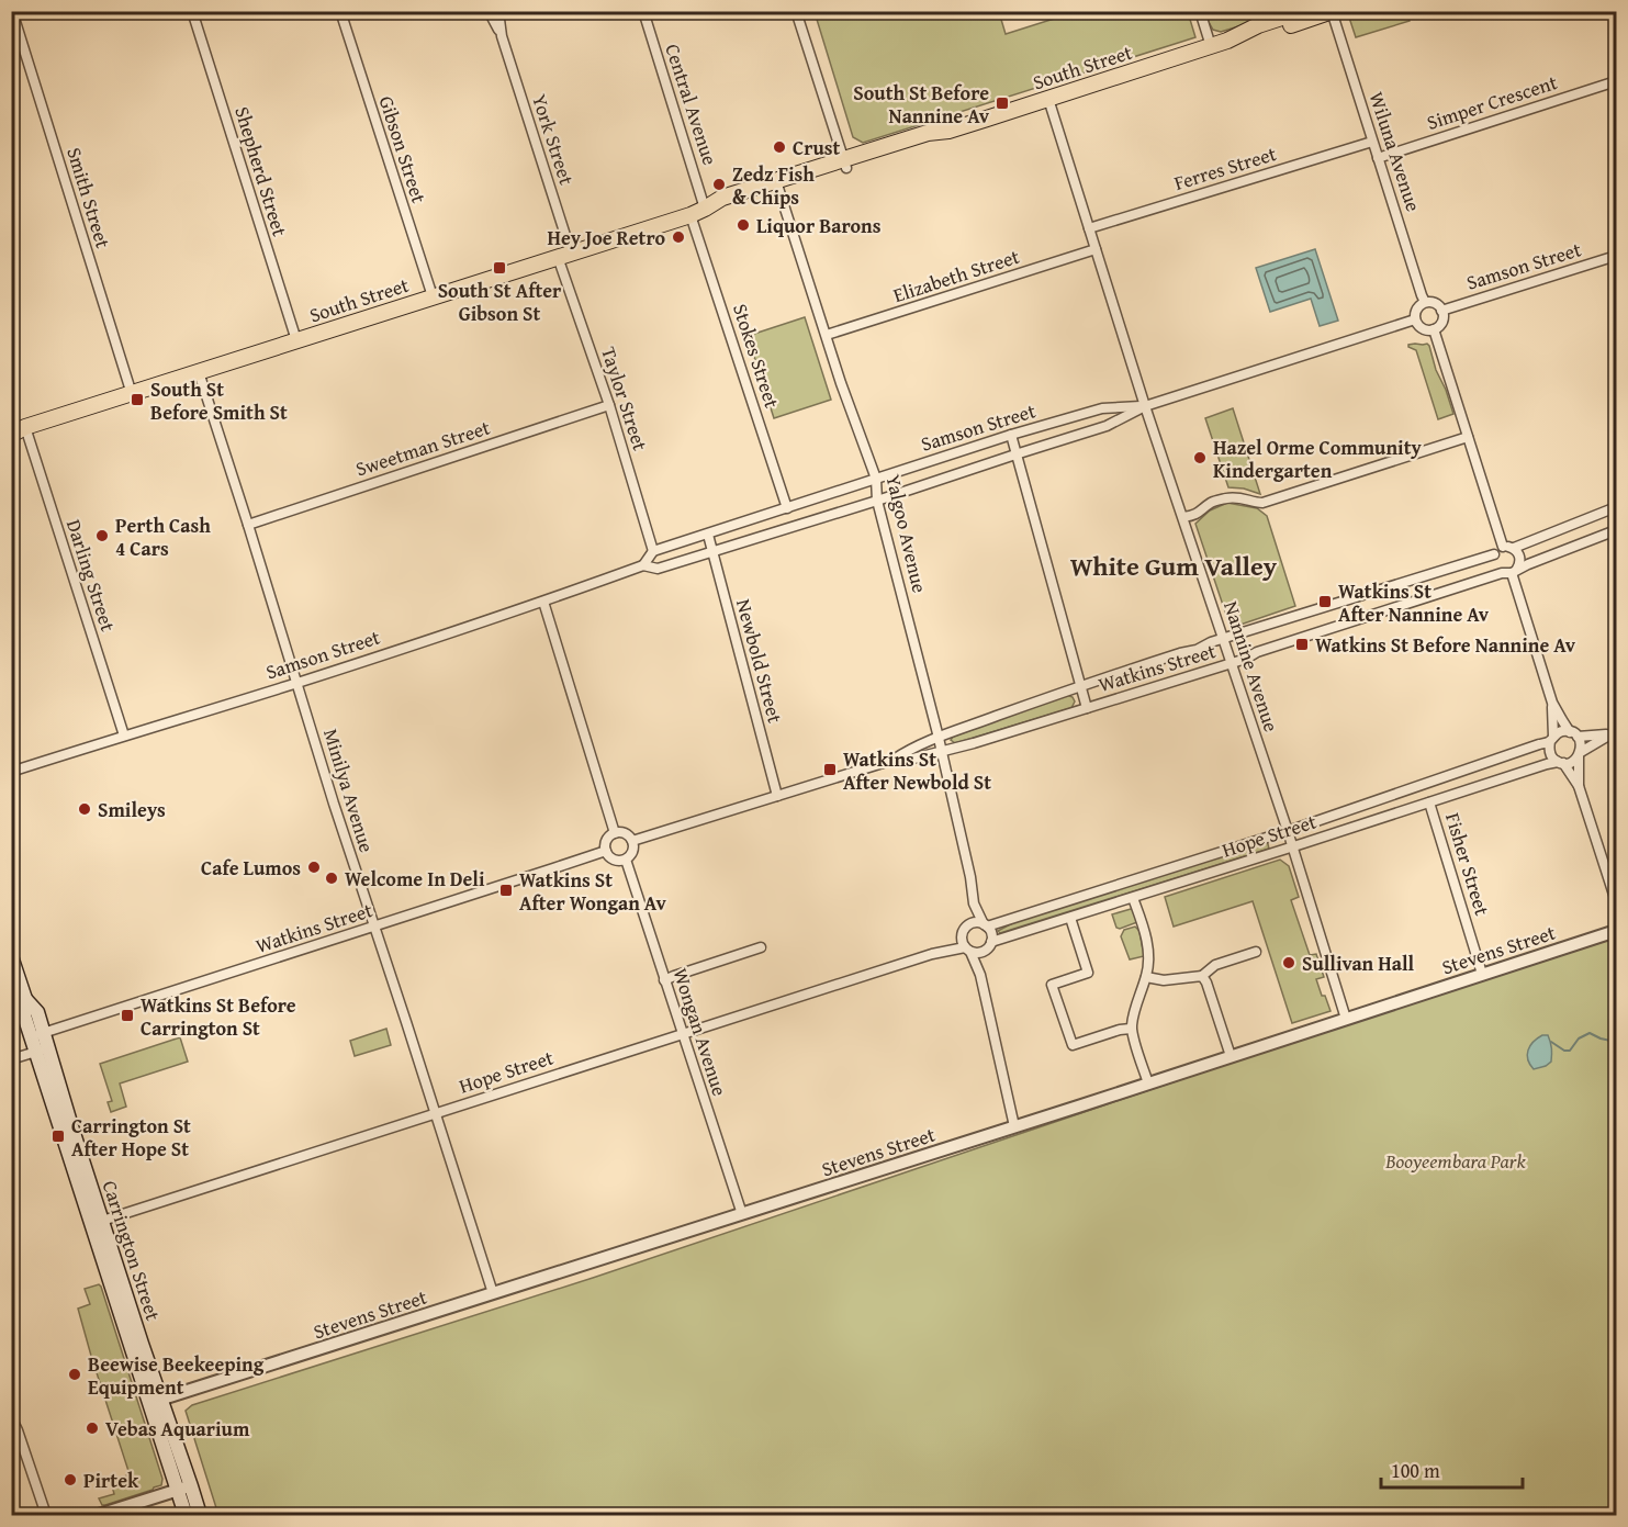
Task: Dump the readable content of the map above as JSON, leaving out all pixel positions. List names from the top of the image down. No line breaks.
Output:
{"streets":{"main road":["South Street","Carrington Street"],"street":["Simper Crescent","Central Avenue","York Street","Gibson Street","Wiluna Avenue","Ferres Street","Shepherd Street","Smith Street","Samson Street","Elizabeth Street","Stokes Street","Taylor Street","Sweetman Street","Yalgoo Avenue","Darling Street","Newbold Street","Nannine Avenue","Watkins Street","Minilya Avenue","Hope Street","Fisher Street","Stevens Street","Wongan Avenue"]},"crossings":[["South Street","Central Avenue"],["South Street","York Street"],["South Street","Gibson Street"],["South Street","Wiluna Avenue"],["South Street","Shepherd Street"],["South Street","Smith Street"],["South Street","Stokes Street"],["South Street","Taylor Street"],["South Street","Yalgoo Avenue"],["South Street","Darling Street"],["South Street","Nannine Avenue"],["South Street","Minilya Avenue"],["Simper Crescent","Wiluna Avenue"],["Central Avenue","Stokes Street"],["York Street","Taylor Street"],["Wiluna Avenue","Ferres Street"],["Wiluna Avenue","Samson Street"],["Ferres Street","Nannine Avenue"],["Samson Street","Stokes Street"],["Samson Street","Taylor Street"],["Samson Street","Yalgoo Avenue"],["Samson Street","Darling Street"],["Samson Street","Newbold Street"],["Samson Street","Nannine Avenue"],["Samson Street","Minilya Avenue"],["Elizabeth Street","Yalgoo Avenue"],["Elizabeth Street","Nannine Avenue"],["Taylor Street","Sweetman Street"],["Sweetman Street","Minilya Avenue"],["Yalgoo Avenue","Watkins Street"],["Yalgoo Avenue","Hope Street"],["Newbold Street","Watkins Street"],["Nannine Avenue","Watkins Street"],["Nannine Avenue","Hope Street"],["Nannine Avenue","Stevens Street"],["Watkins Street","Minilya Avenue"],["Watkins Street","Wongan Avenue"],["Watkins Street","Carrington Street"],["Minilya Avenue","Hope Street"],["Minilya Avenue","Stevens Street"],["Hope Street","Fisher Street"],["Hope Street","Wongan Avenue"],["Hope Street","Carrington Street"],["Fisher Street","Stevens Street"],["Stevens Street","Wongan Avenue"],["Stevens Street","Carrington Street"]],"districts":["White Gum Valley"],"parks":["Booyeembara Park"],"places":{"transit":["South St Before Nannine Av","South St After Gibson St","South St Before Smith St","Watkins St After Nannine Av","Watkins St Before Nannine Av","Watkins St After Newbold St","Watkins St After Wongan Av","Watkins St Before Carrington St","Carrington St After Hope St"],"other":["Crust","Zedz Fish & Chips","Liquor Barons","Hey Joe Retro","Hazel Orme Community Kindergarten","Perth Cash 4 Cars","Smileys","Cafe Lumos","Welcome In Deli","Sullivan Hall","Beewise Beekeeping Equipment","Vebas Aquarium","Pirtek"]},"scale_bar":"100 m"}
